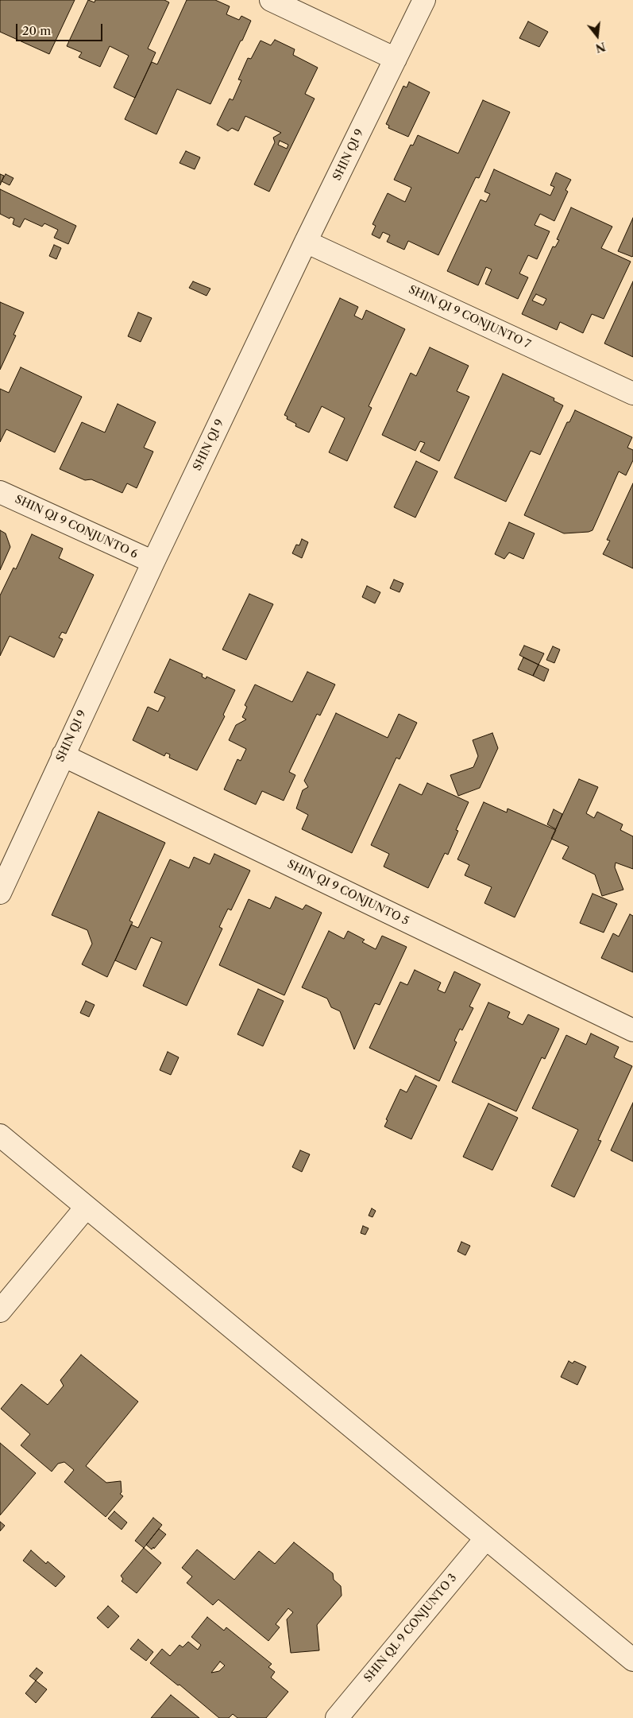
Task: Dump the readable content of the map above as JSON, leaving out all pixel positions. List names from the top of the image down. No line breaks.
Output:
{"streets":{"street":["SHIN QI 9","SHIN QI 9 CONJUNTO 7","SHIN QI 9 CONJUNTO 6","SHIN QI 9 CONJUNTO 5","SHIN QL 9 CONJUNTO 3"]},"crossings":[["SHIN QI 9","SHIN QI 9 CONJUNTO 7"],["SHIN QI 9","SHIN QI 9 CONJUNTO 6"],["SHIN QI 9","SHIN QI 9 CONJUNTO 5"]],"scale_bar":"20 m","north":"bottom"}
